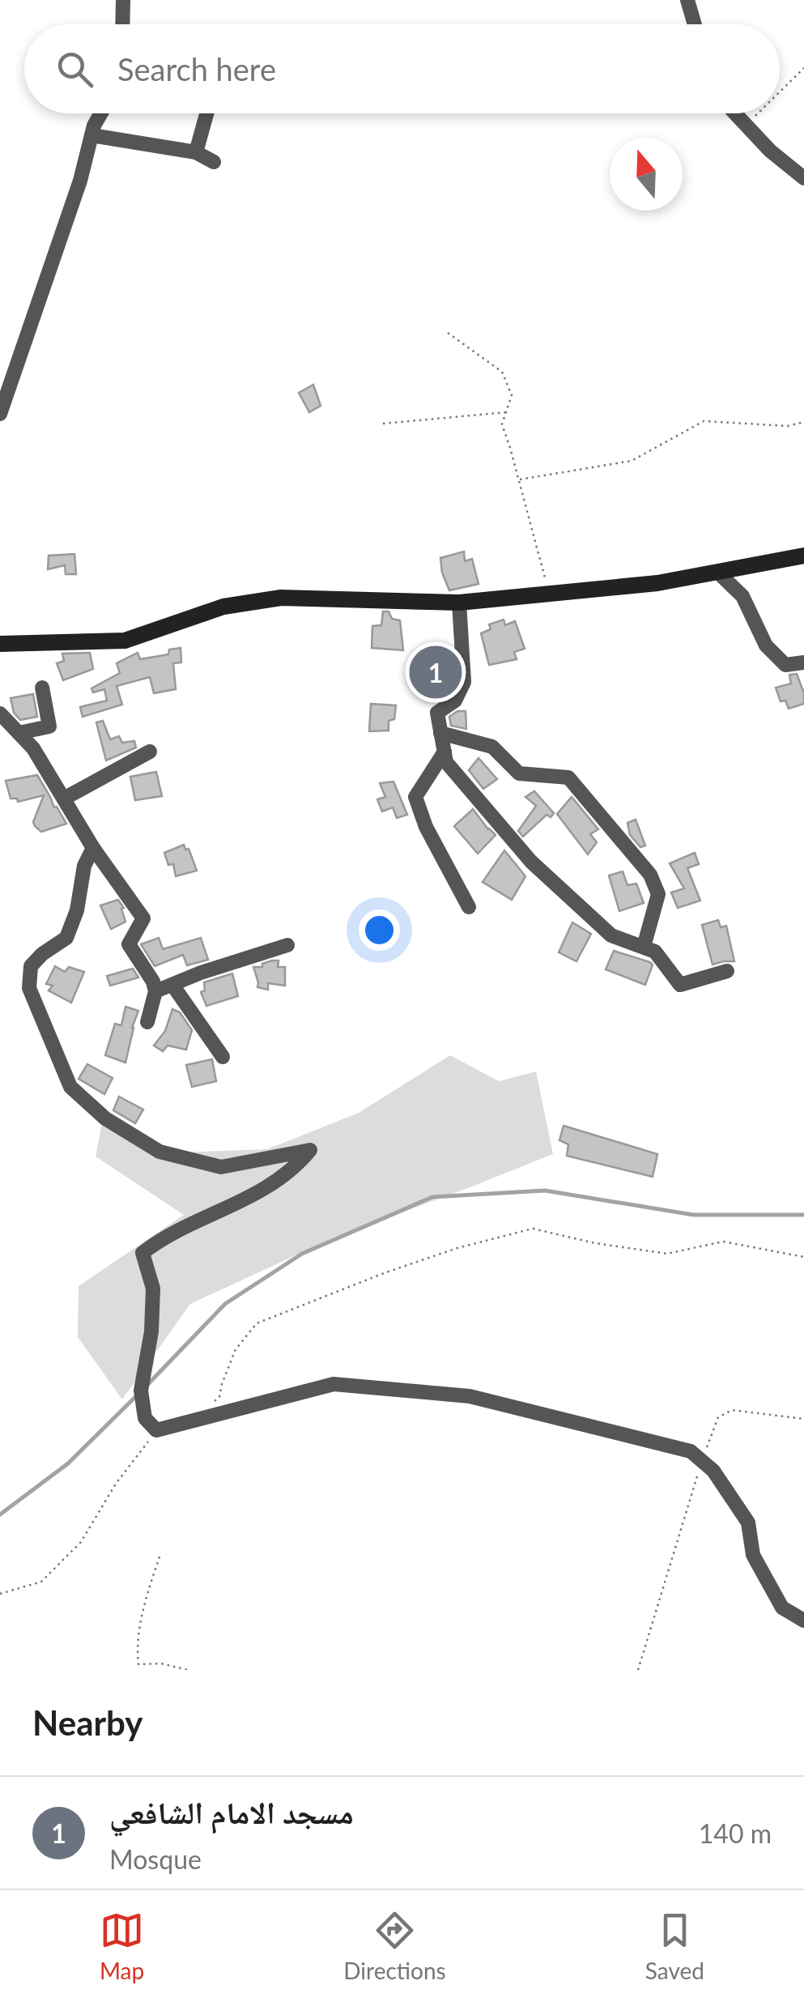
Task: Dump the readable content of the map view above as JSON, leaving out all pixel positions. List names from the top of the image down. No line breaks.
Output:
{"north":"top","page":{"search":"Search here","pins":"1","heading":"Nearby","list":[{"mark":"1","name":"مسجد الامام الشافعي","note":"Mosque","value":"140 m"}],"nav":["Map","Directions","Saved"]}}
